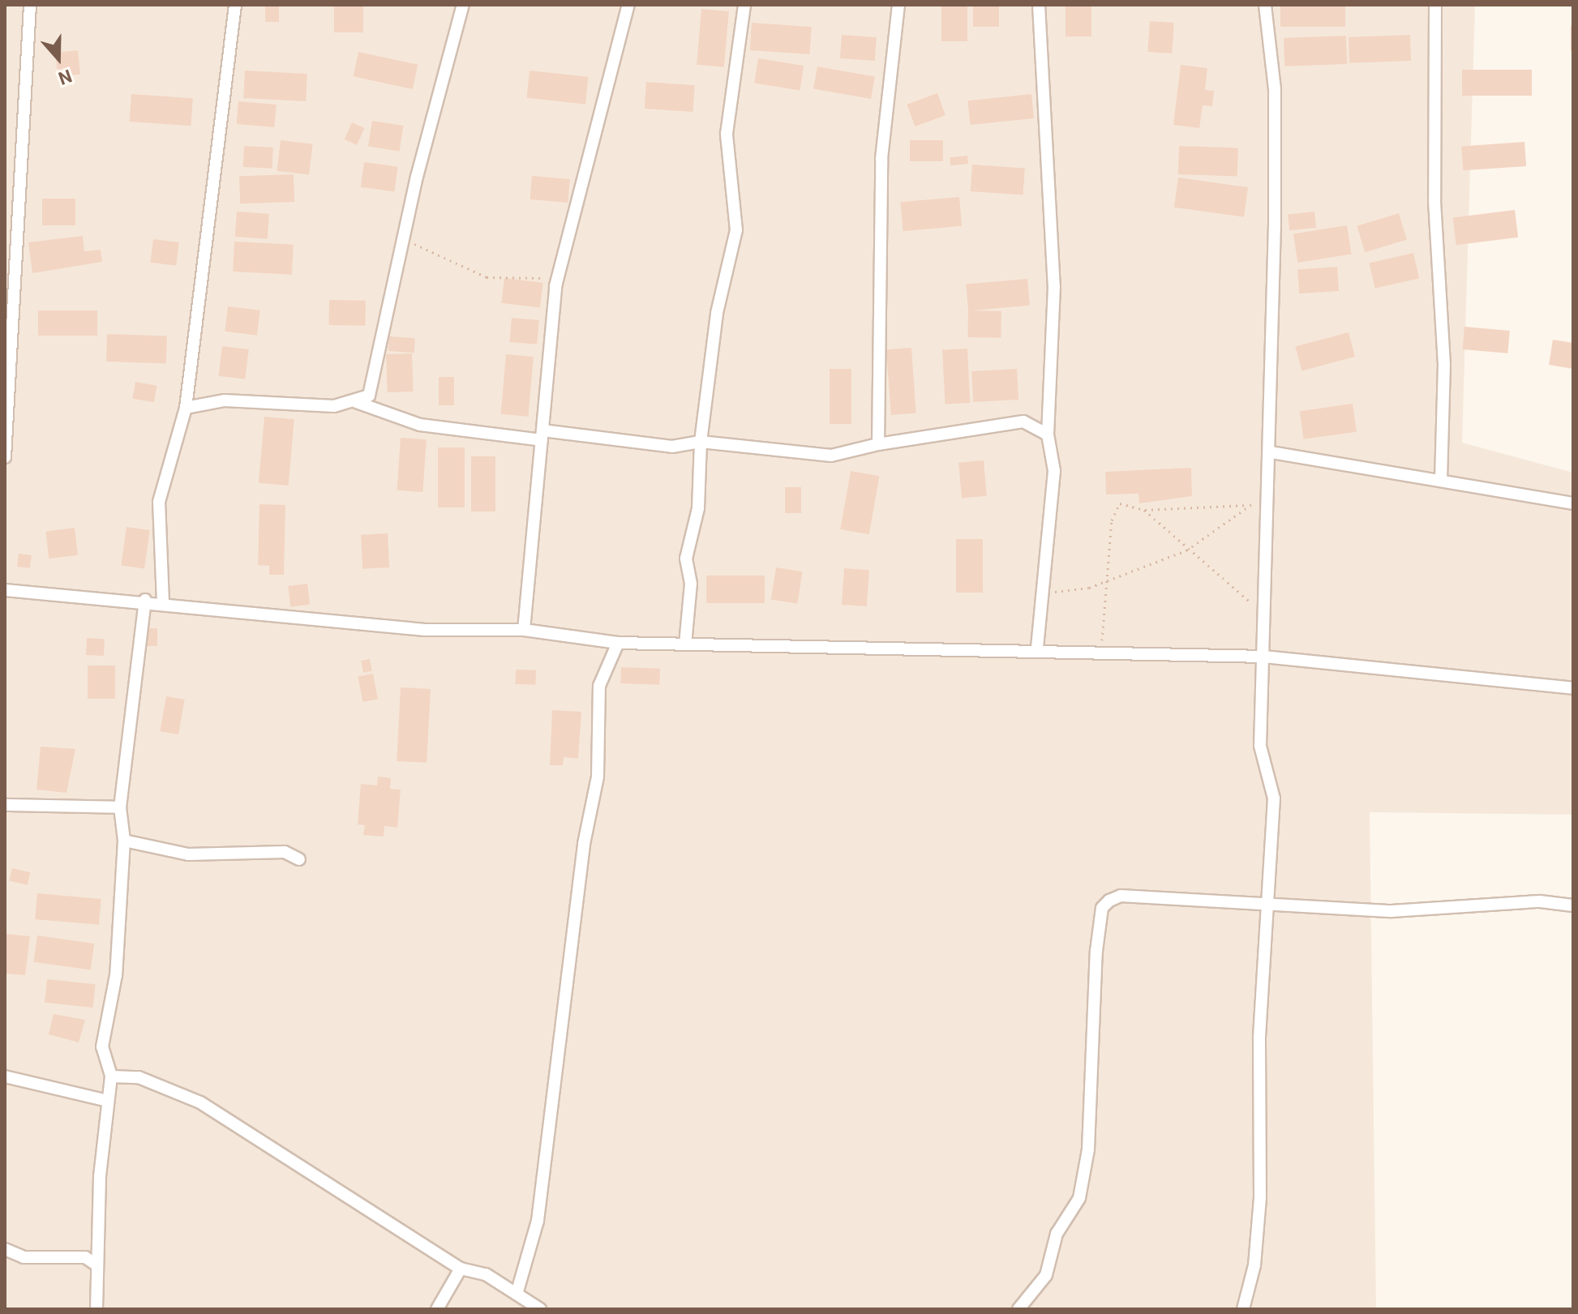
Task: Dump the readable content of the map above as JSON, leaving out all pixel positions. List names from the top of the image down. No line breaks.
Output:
{"north":"bottom"}
